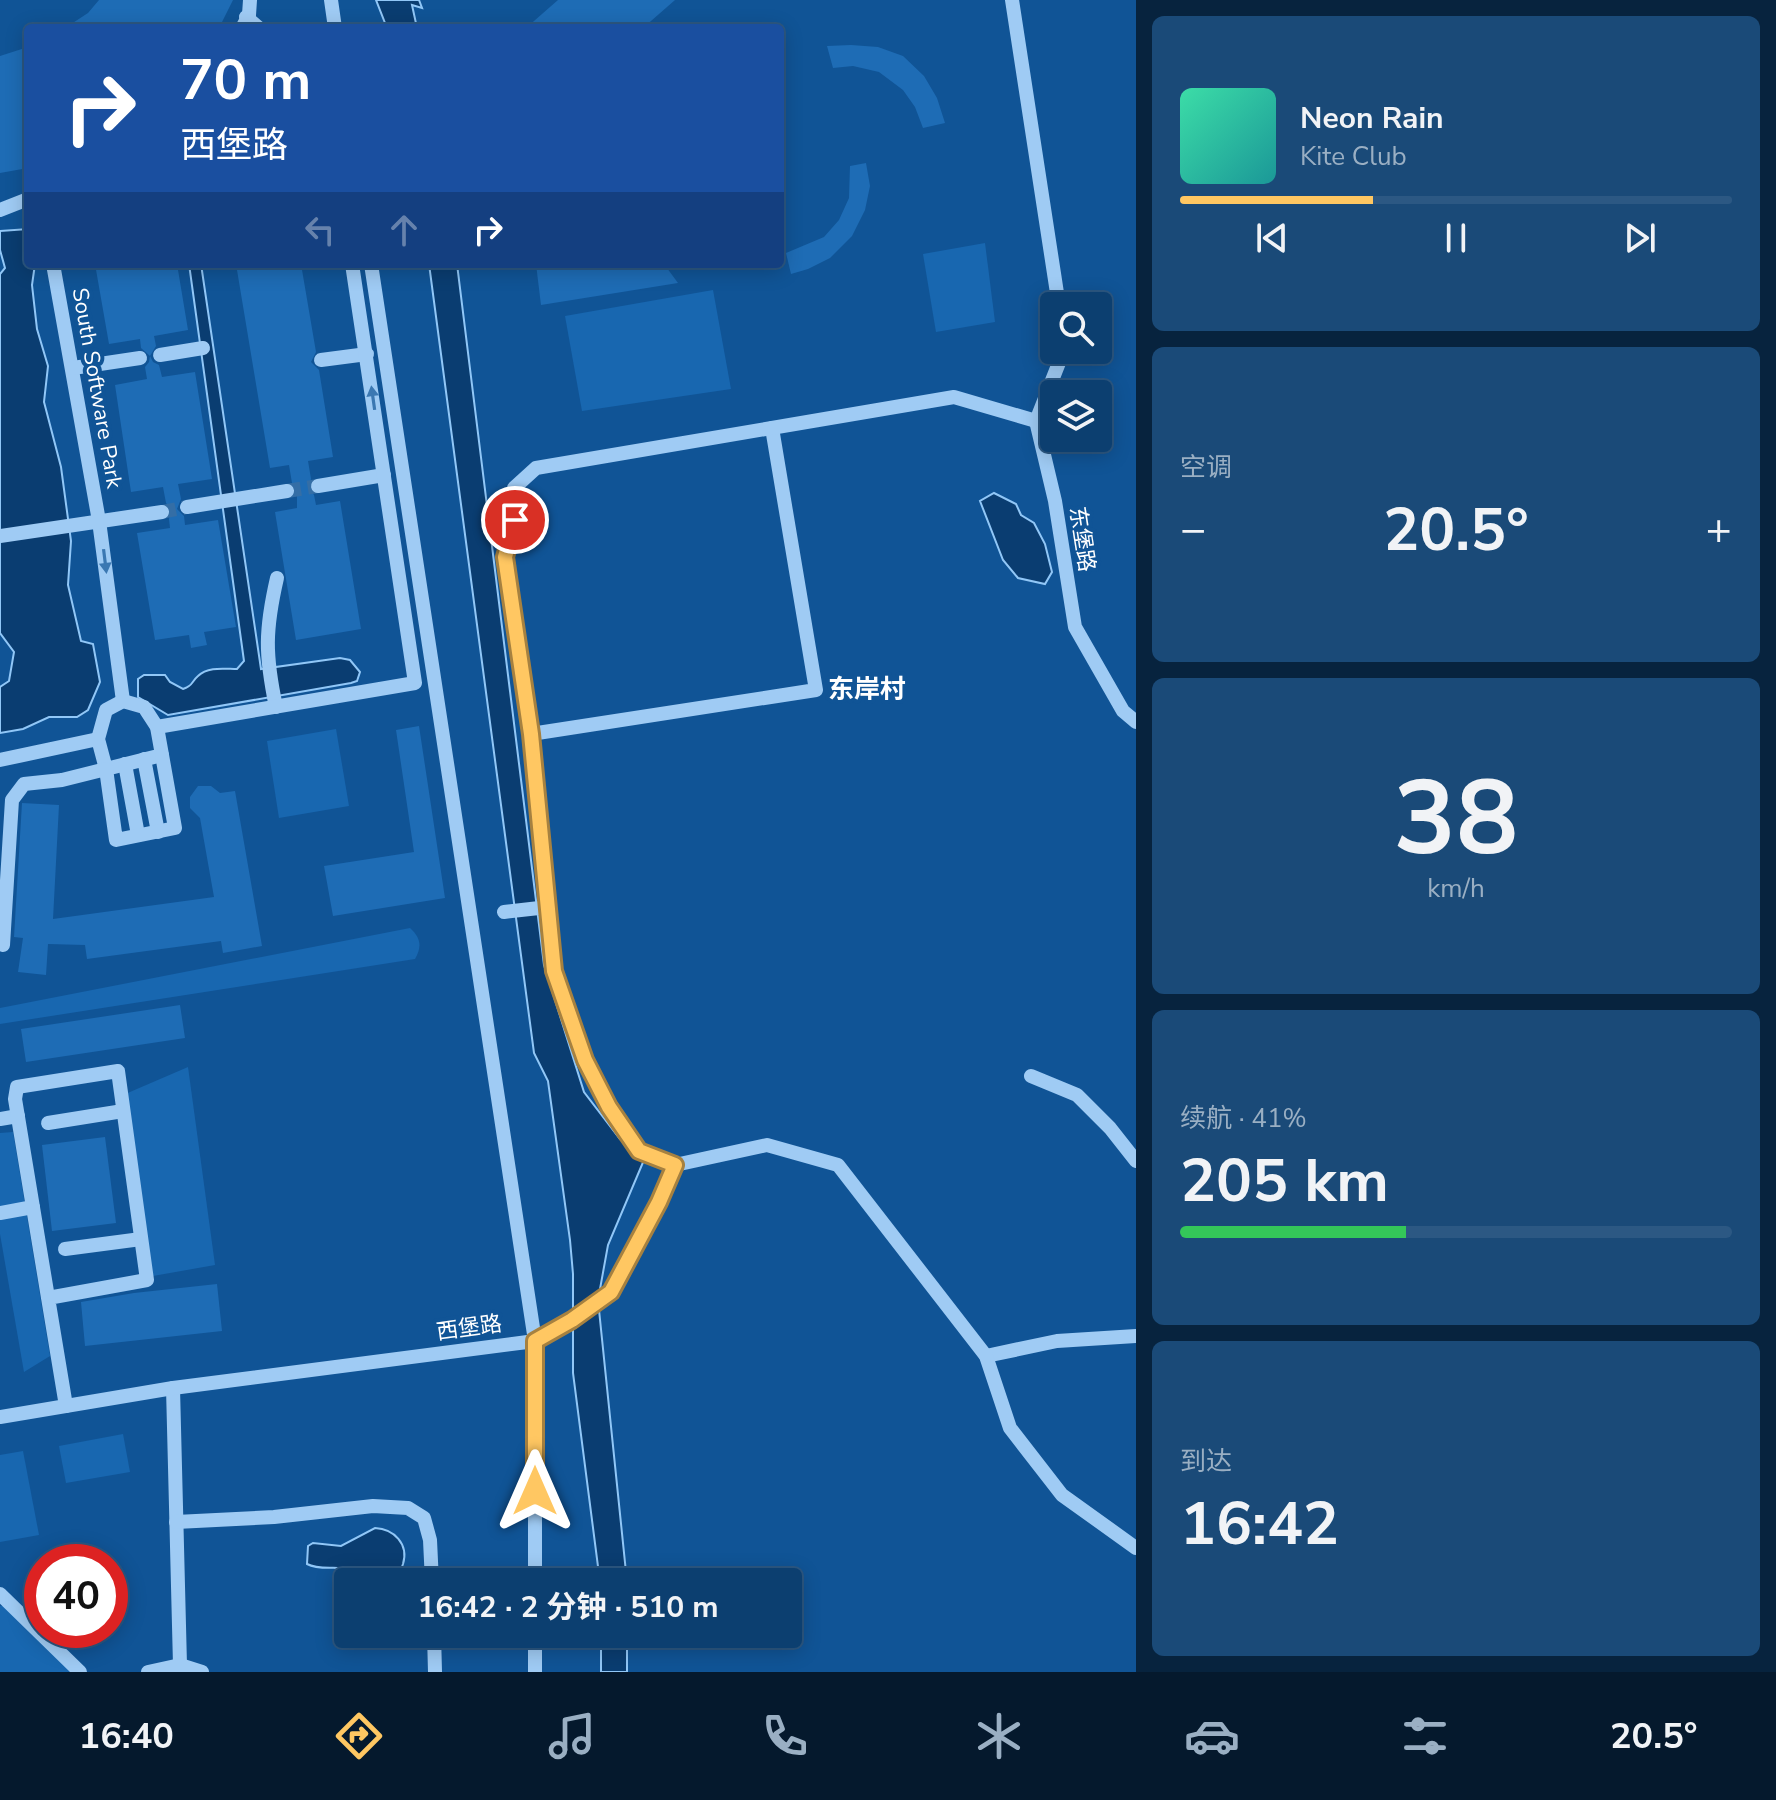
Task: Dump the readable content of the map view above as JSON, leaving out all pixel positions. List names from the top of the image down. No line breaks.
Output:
{"streets":{"street":["South Software Park","东堡路","西堡路"]},"one_way":["South Software Park"],"districts":["东岸村"],"page":{"turn":["70 m","西堡路"],"song":["Neon Rain","Kite Club"],"tile":["空调",["38","km/h"],["续航 · 41%","205 km"],["到达","16:42"]],"heat":["−","20.5°","+"],"limit":"40","trip":"16:42 · 2 分钟 · 510 m","tabs":["16:40","20.5°"]}}
